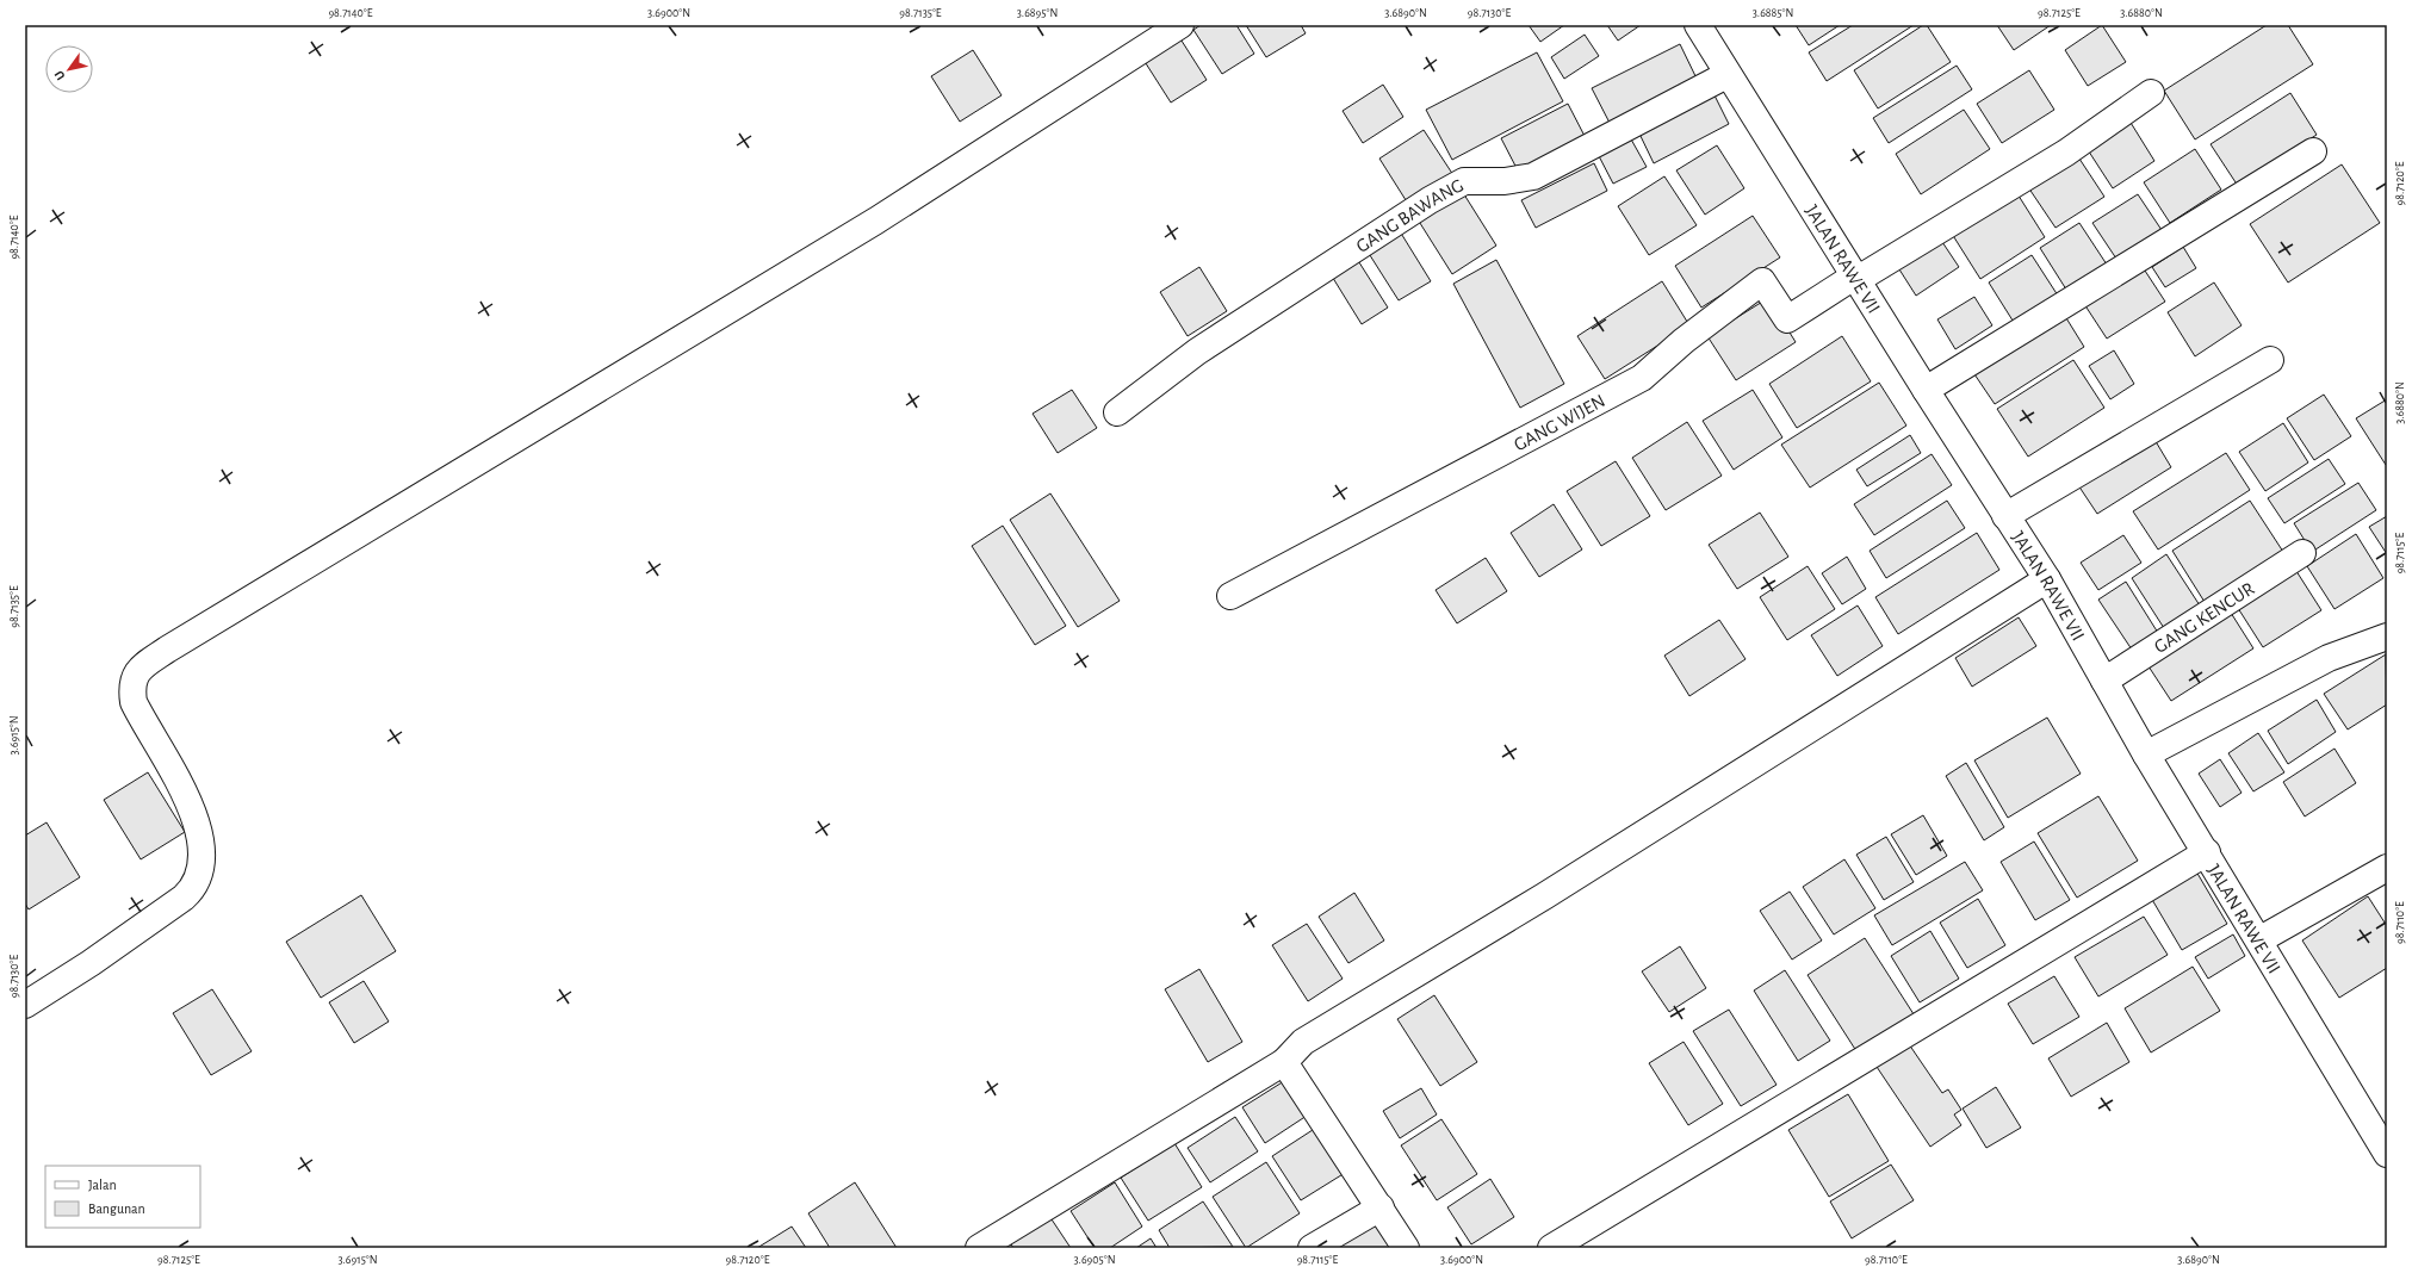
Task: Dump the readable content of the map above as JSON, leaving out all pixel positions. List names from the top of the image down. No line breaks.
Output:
{"streets":{"street":["GANG BAWANG","JALAN RAWE VII","GANG WIJEN","GANG KENCUR"]},"crossings":[["GANG BAWANG","JALAN RAWE VII"],["JALAN RAWE VII","GANG WIJEN"],["JALAN RAWE VII","GANG KENCUR"]],"legend":["Jalan","Bangunan"],"north":"bottom left","coordinates":["98.7140°E","3.6900°N","98.7135°E","3.6895°N","3.6890°N","98.7130°E","3.6885°N","98.7125°E","3.6880°N","98.7120°E","98.7115°E","3.6915°N","98.7110°E","3.6905°N"]}
